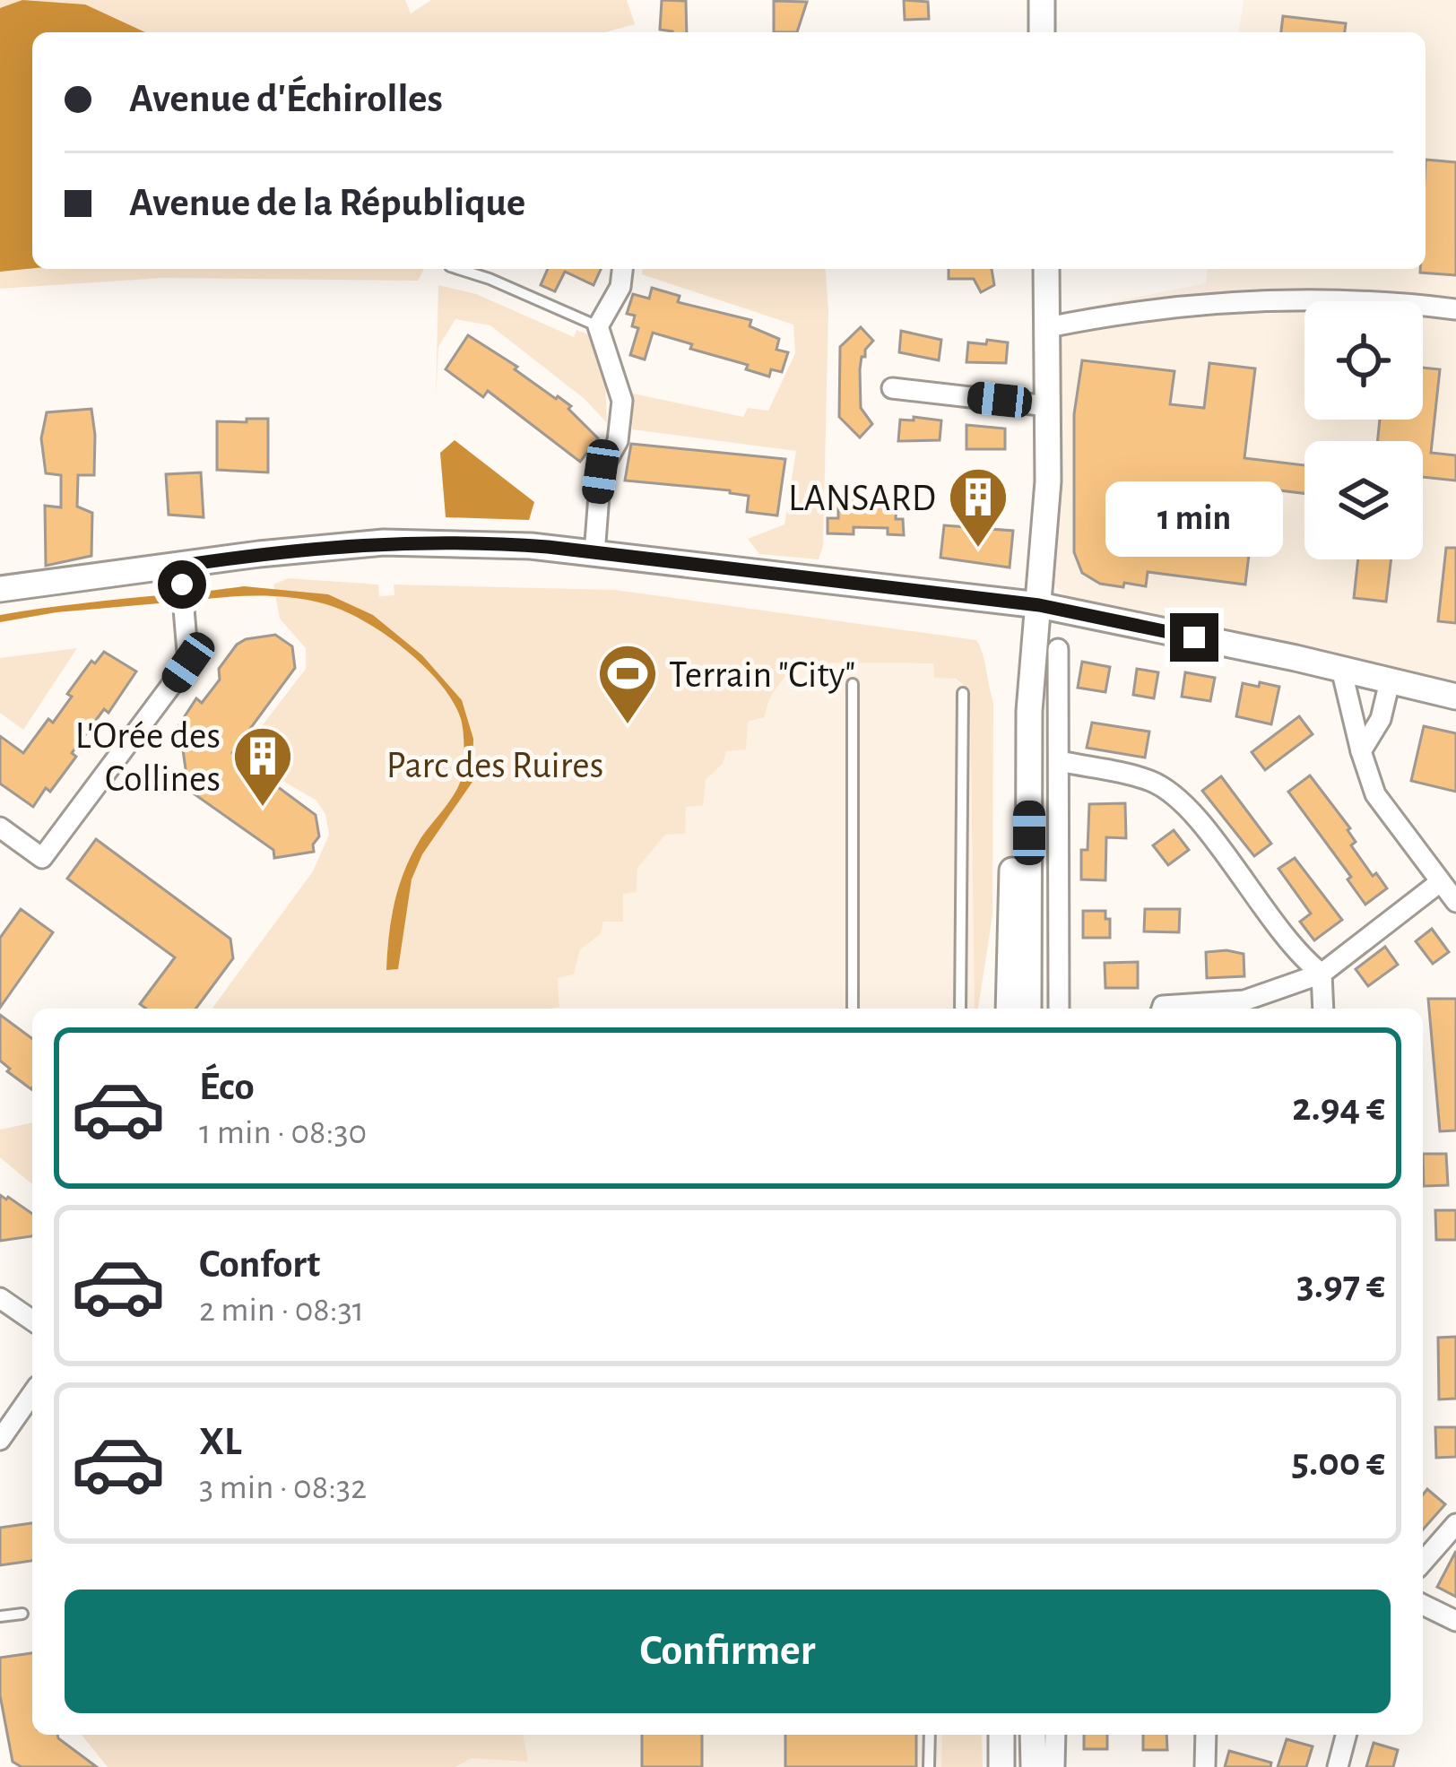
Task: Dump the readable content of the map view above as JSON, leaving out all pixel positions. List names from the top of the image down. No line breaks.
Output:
{"parks":["Parc des Ruires"],"places":{"building":["LANSARD","L'Orée des Collines"],"sports":["Terrain \"City\""]},"page":{"banner":["Avenue d'Échirolles","Avenue de la République"],"bubble":"1 min","list":[{"name":"Éco","note":"1 min · 08:30","value":"2.94 €"},{"name":"Confort","note":"2 min · 08:31","value":"3.97 €"},{"name":"XL","note":"3 min · 08:32","value":"5.00 €"}],"buttons":"Confirmer"}}
